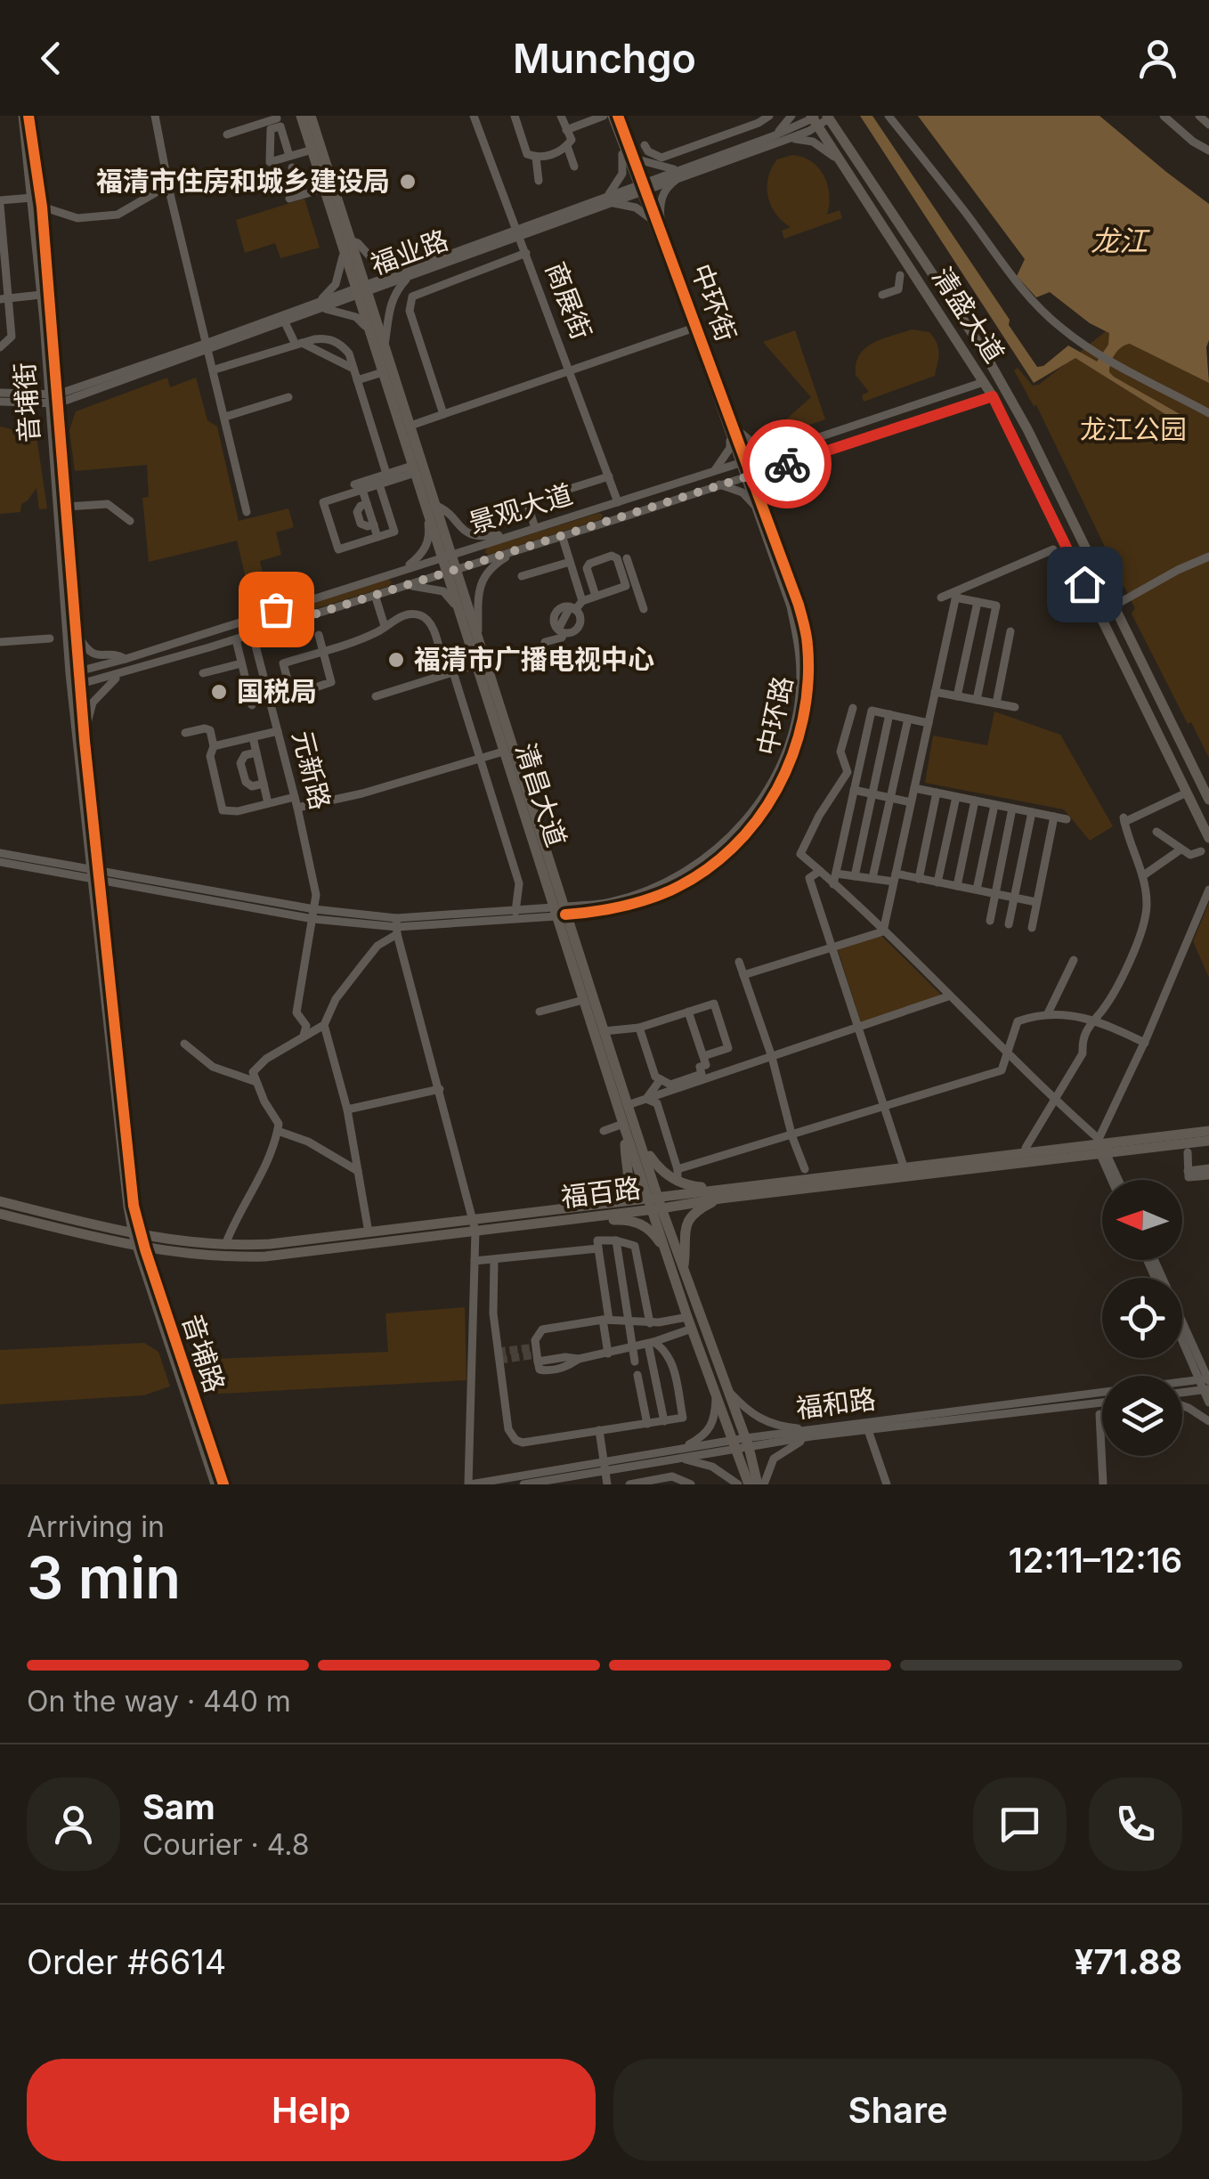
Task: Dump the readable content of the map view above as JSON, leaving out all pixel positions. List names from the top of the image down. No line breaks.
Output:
{"streets":{"main road":["清盛大道","清昌大道","福百路"],"street":["福业路","商展街","中环街","音埔街","景观大道","中环路","元新路","音埔路","福和路"]},"crossings":[["福业路","商展街"],["福业路","中环街"],["福业路","清盛大道"],["福业路","音埔街"],["福业路","清昌大道"],["商展街","景观大道"],["中环街","景观大道"],["中环街","中环路"],["清盛大道","景观大道"],["音埔街","景观大道"],["景观大道","元新路"],["景观大道","清昌大道"],["中环路","元新路"],["中环路","清昌大道"],["清昌大道","福百路"],["清昌大道","福和路"],["福百路","音埔路"]],"water":["龙江"],"parks":["龙江公园"],"places":["福清市住房和城乡建设局","福清市广播电视中心","国税局"],"north":"left","page":{"header":"Munchgo","heading":["3 min","Arriving in","12:11–12:16"],"panel":["Sam","Courier · 4.8","Order #6614","¥71.88"],"bar":"On the way · 440 m","buttons":["Help","Share"]}}
